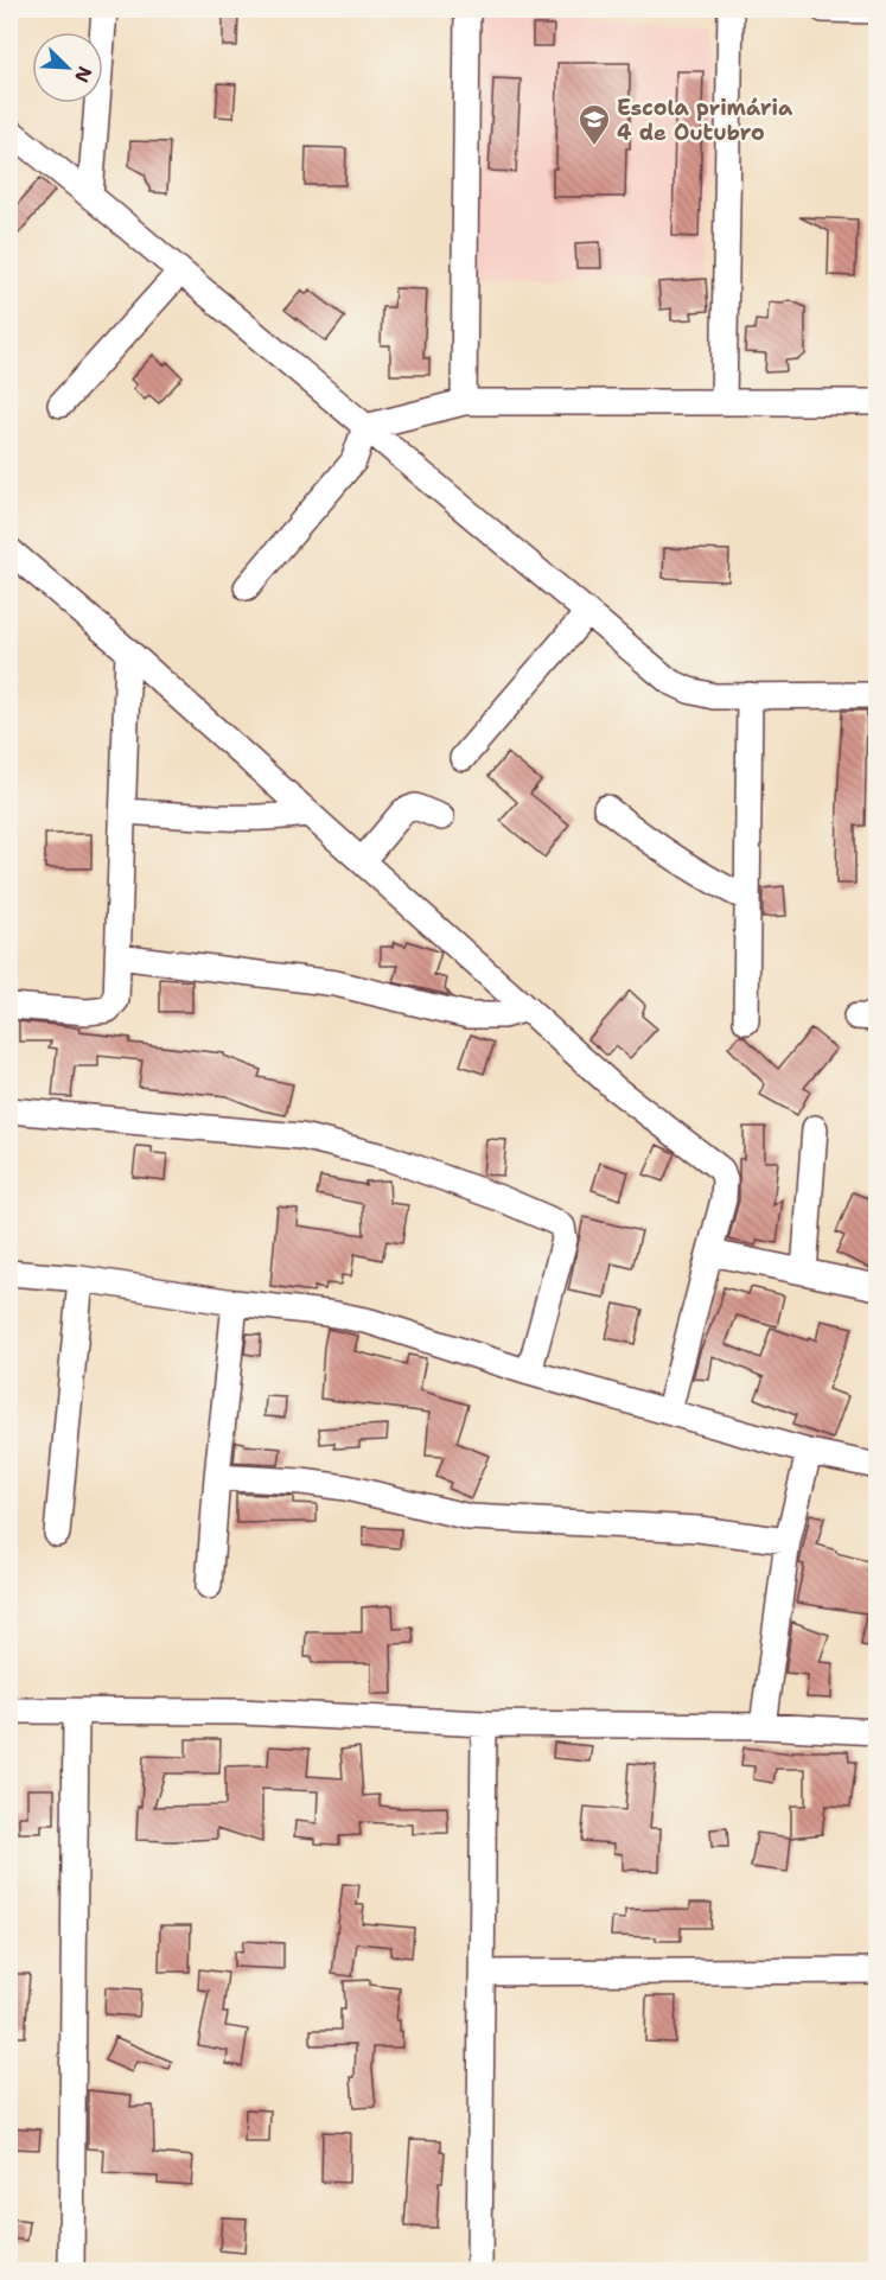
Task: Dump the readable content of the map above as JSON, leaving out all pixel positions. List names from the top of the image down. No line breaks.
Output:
{"places":{"school or university":["Escola primária 4 de Outubro"]},"north":"bottom right"}
